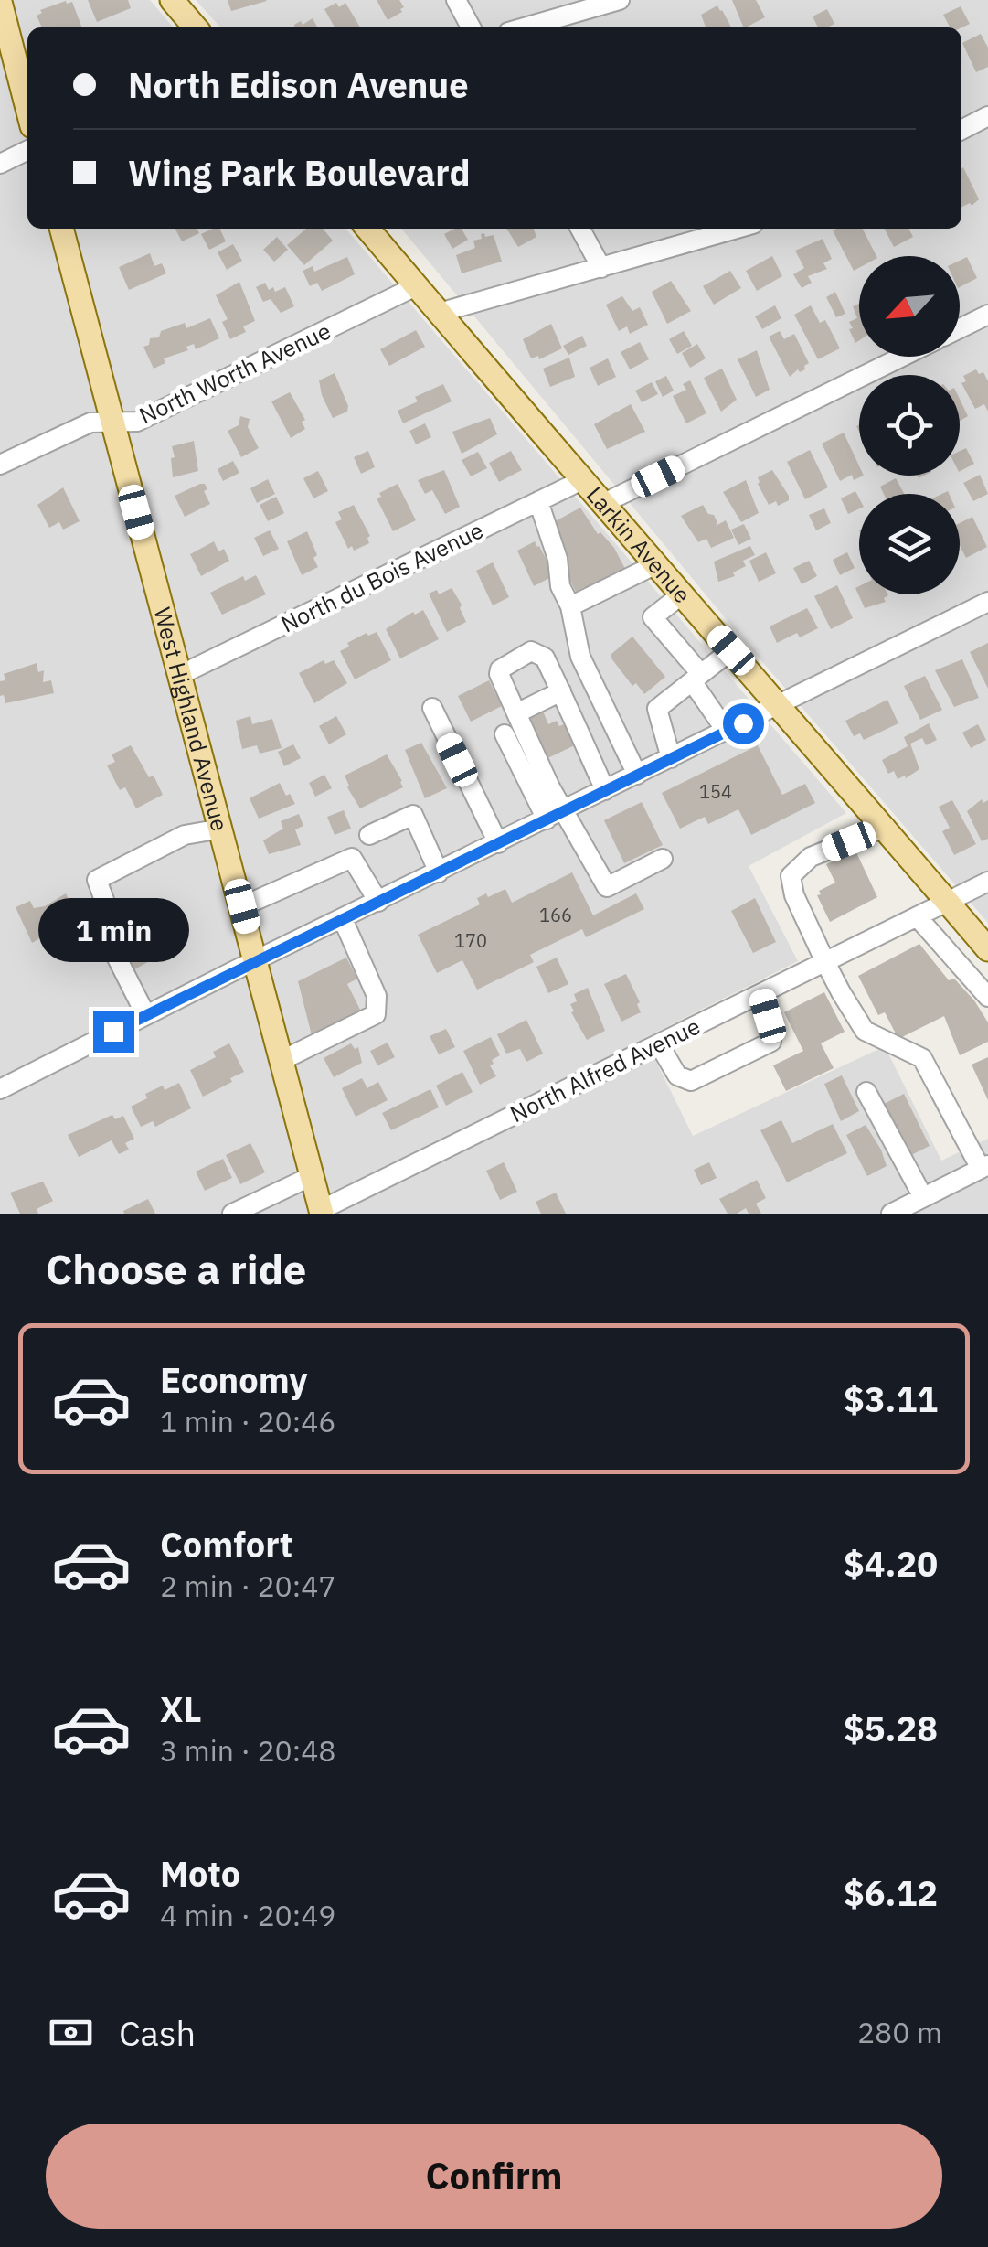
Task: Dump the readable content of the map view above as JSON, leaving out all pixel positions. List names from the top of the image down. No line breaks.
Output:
{"streets":{"main road":["Larkin Avenue","West Highland Avenue"],"street":["North Worth Avenue","North du Bois Avenue","North Alfred Avenue"]},"crossings":[["North Worth Avenue","Larkin Avenue"],["North Worth Avenue","West Highland Avenue"],["Larkin Avenue","North du Bois Avenue"],["Larkin Avenue","North Alfred Avenue"],["North du Bois Avenue","West Highland Avenue"],["West Highland Avenue","North Alfred Avenue"]],"house_numbers":["154","166","170"],"north":"bottom left","page":{"banner":["North Edison Avenue","Wing Park Boulevard"],"bubble":"1 min","heading":"Choose a ride","list":[{"name":"Economy","note":"1 min · 20:46","value":"$3.11"},{"name":"Comfort","note":"2 min · 20:47","value":"$4.20"},{"name":"XL","note":"3 min · 20:48","value":"$5.28"},{"name":"Moto","note":"4 min · 20:49","value":"$6.12"}],"pay":["Cash","280 m"],"buttons":"Confirm"}}
